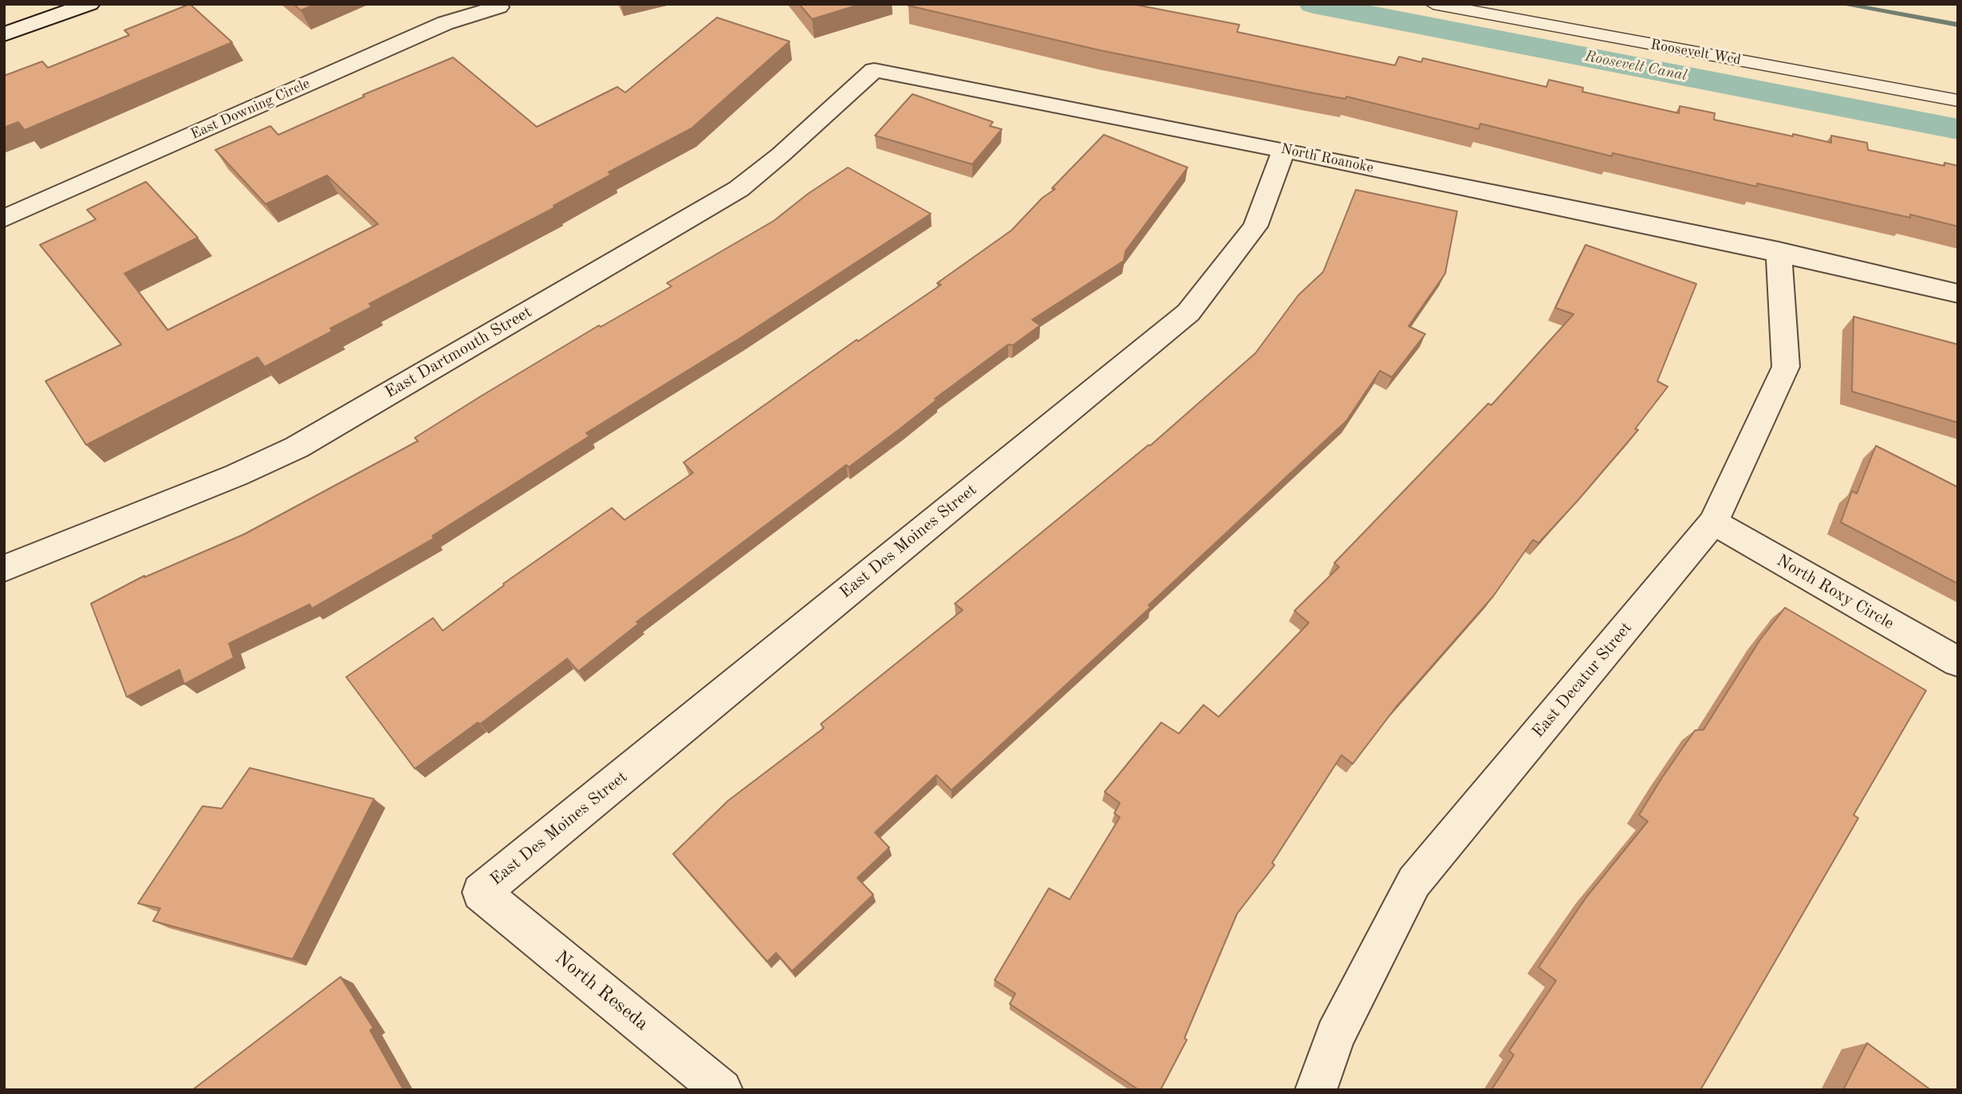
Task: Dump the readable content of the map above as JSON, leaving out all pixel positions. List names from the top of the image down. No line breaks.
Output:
{"streets":{"street":["East Downing Circle","North Roanoke","East Dartmouth Street","East Des Moines Street","North Roxy Circle","East Decatur Street","North Reseda"],"lane":["Roosevelt Wcd"]},"crossings":[["North Roanoke","East Dartmouth Street"],["North Roanoke","East Des Moines Street"],["North Roanoke","East Decatur Street"],["East Des Moines Street","North Reseda"],["North Roxy Circle","East Decatur Street"]],"water":["Roosevelt Canal"]}
